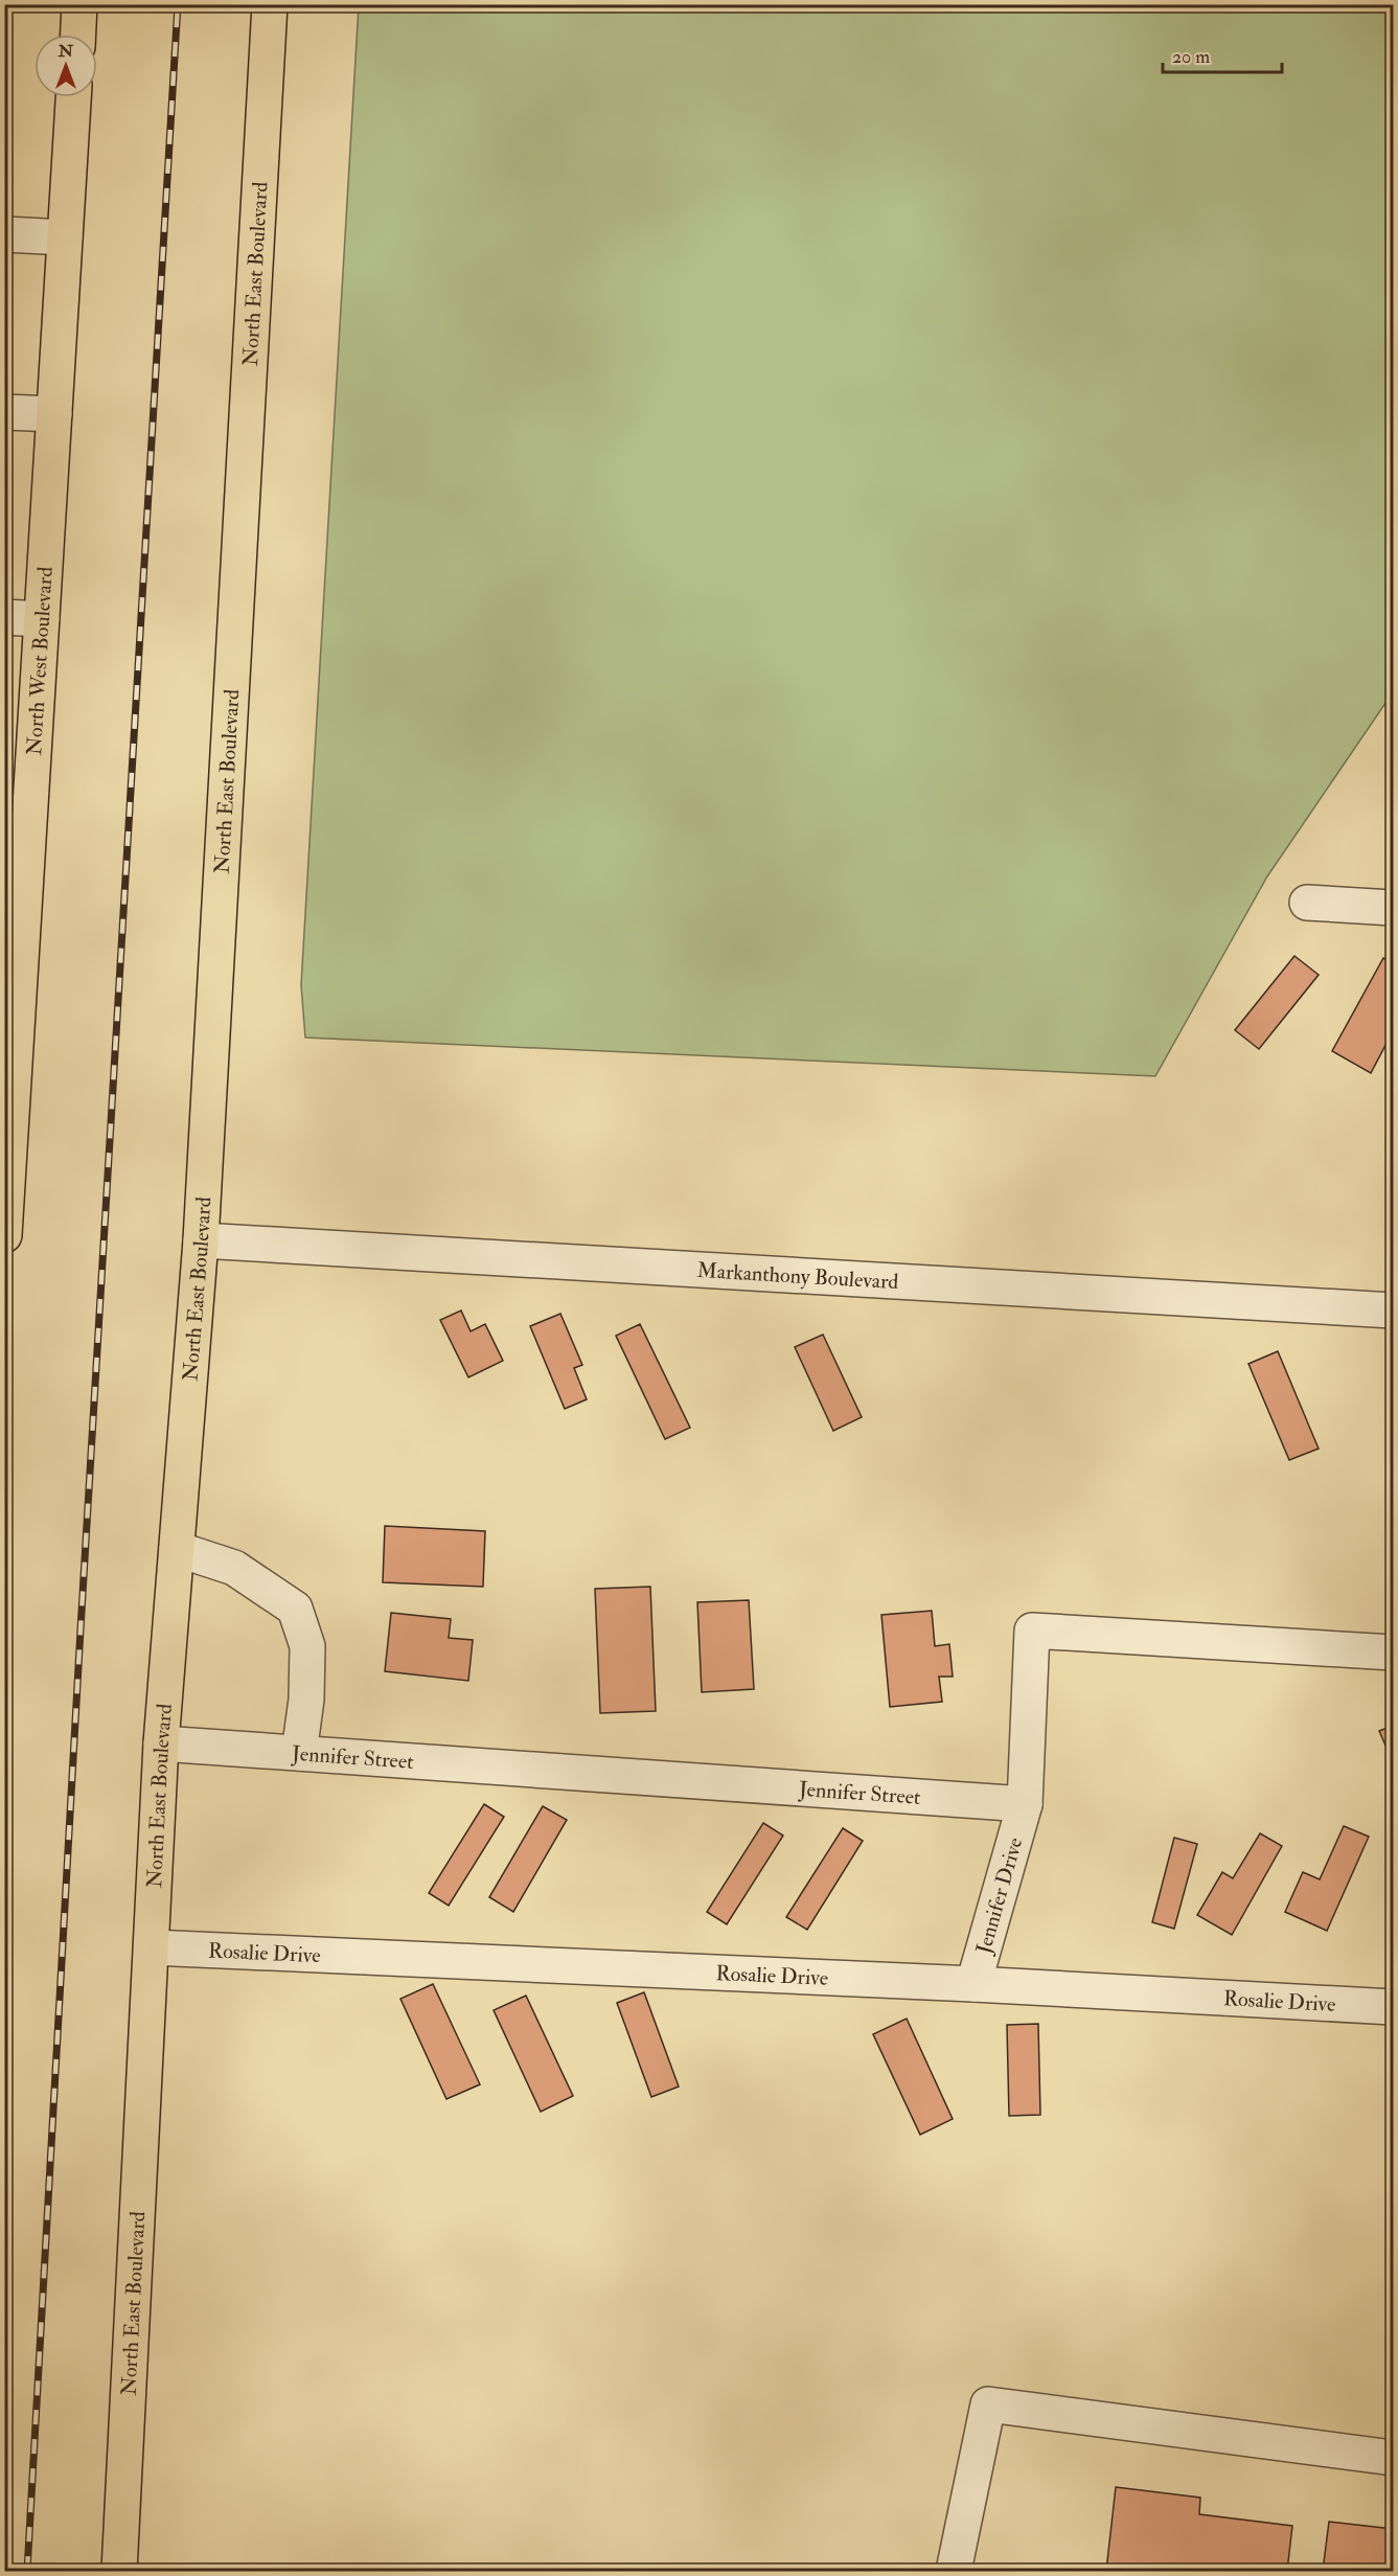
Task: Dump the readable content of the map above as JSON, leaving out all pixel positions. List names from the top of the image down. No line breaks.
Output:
{"streets":{"main road":["North East Boulevard","North West Boulevard"],"lane":["Markanthony Boulevard","Jennifer Street","Jennifer Drive","Rosalie Drive"]},"crossings":[["North East Boulevard","Markanthony Boulevard"],["North East Boulevard","Jennifer Street"],["North East Boulevard","Rosalie Drive"],["Jennifer Street","Jennifer Drive"],["Jennifer Drive","Rosalie Drive"]],"scale_bar":"20 m","north":"top"}
